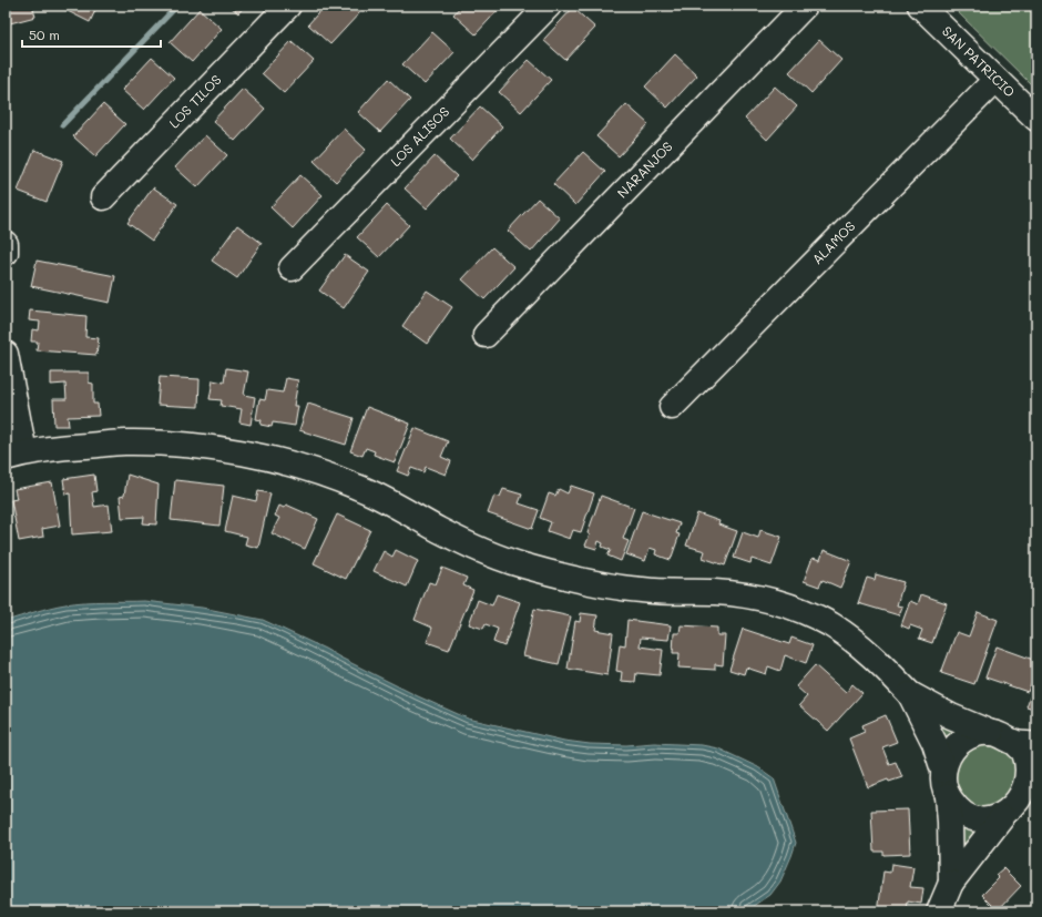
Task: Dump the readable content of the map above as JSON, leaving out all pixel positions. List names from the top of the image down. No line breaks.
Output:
{"streets":{"street":["SAN PATRICIO","LOS TILOS","LOS ALISOS","NARANJOS","ALAMOS"]},"crossings":[["SAN PATRICIO","ALAMOS"]],"scale_bar":"50 m"}
